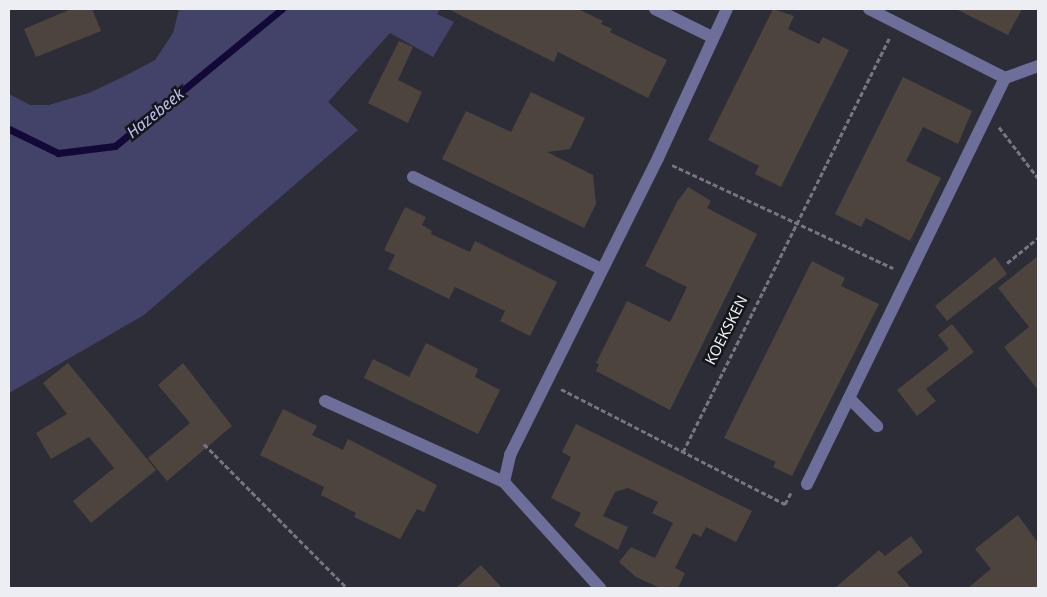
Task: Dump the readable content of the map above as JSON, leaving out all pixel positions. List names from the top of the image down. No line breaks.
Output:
{"streets":{"path":["KOEKSKEN"]},"water":["Hazebeek"]}
